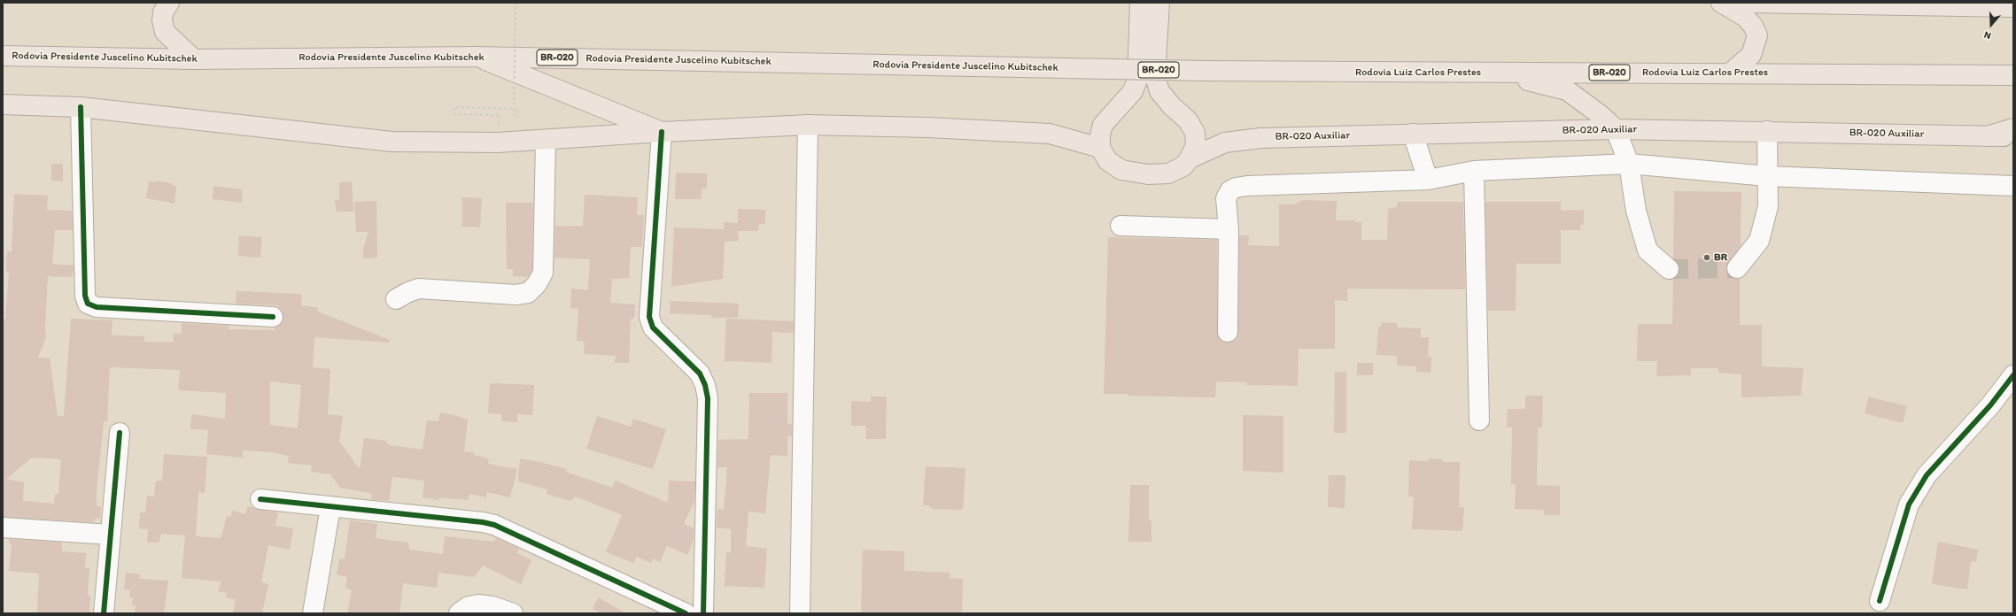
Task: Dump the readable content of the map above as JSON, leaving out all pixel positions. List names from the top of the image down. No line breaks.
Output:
{"streets":{"main road":["Rodovia Presidente Juscelino Kubitschek","BR-020","Rodovia Luiz Carlos Prestes","BR-020 Auxiliar"]},"crossings":[["Rodovia Presidente Juscelino Kubitschek","Rodovia Luiz Carlos Prestes"]],"places":["BR"],"north":"bottom"}
